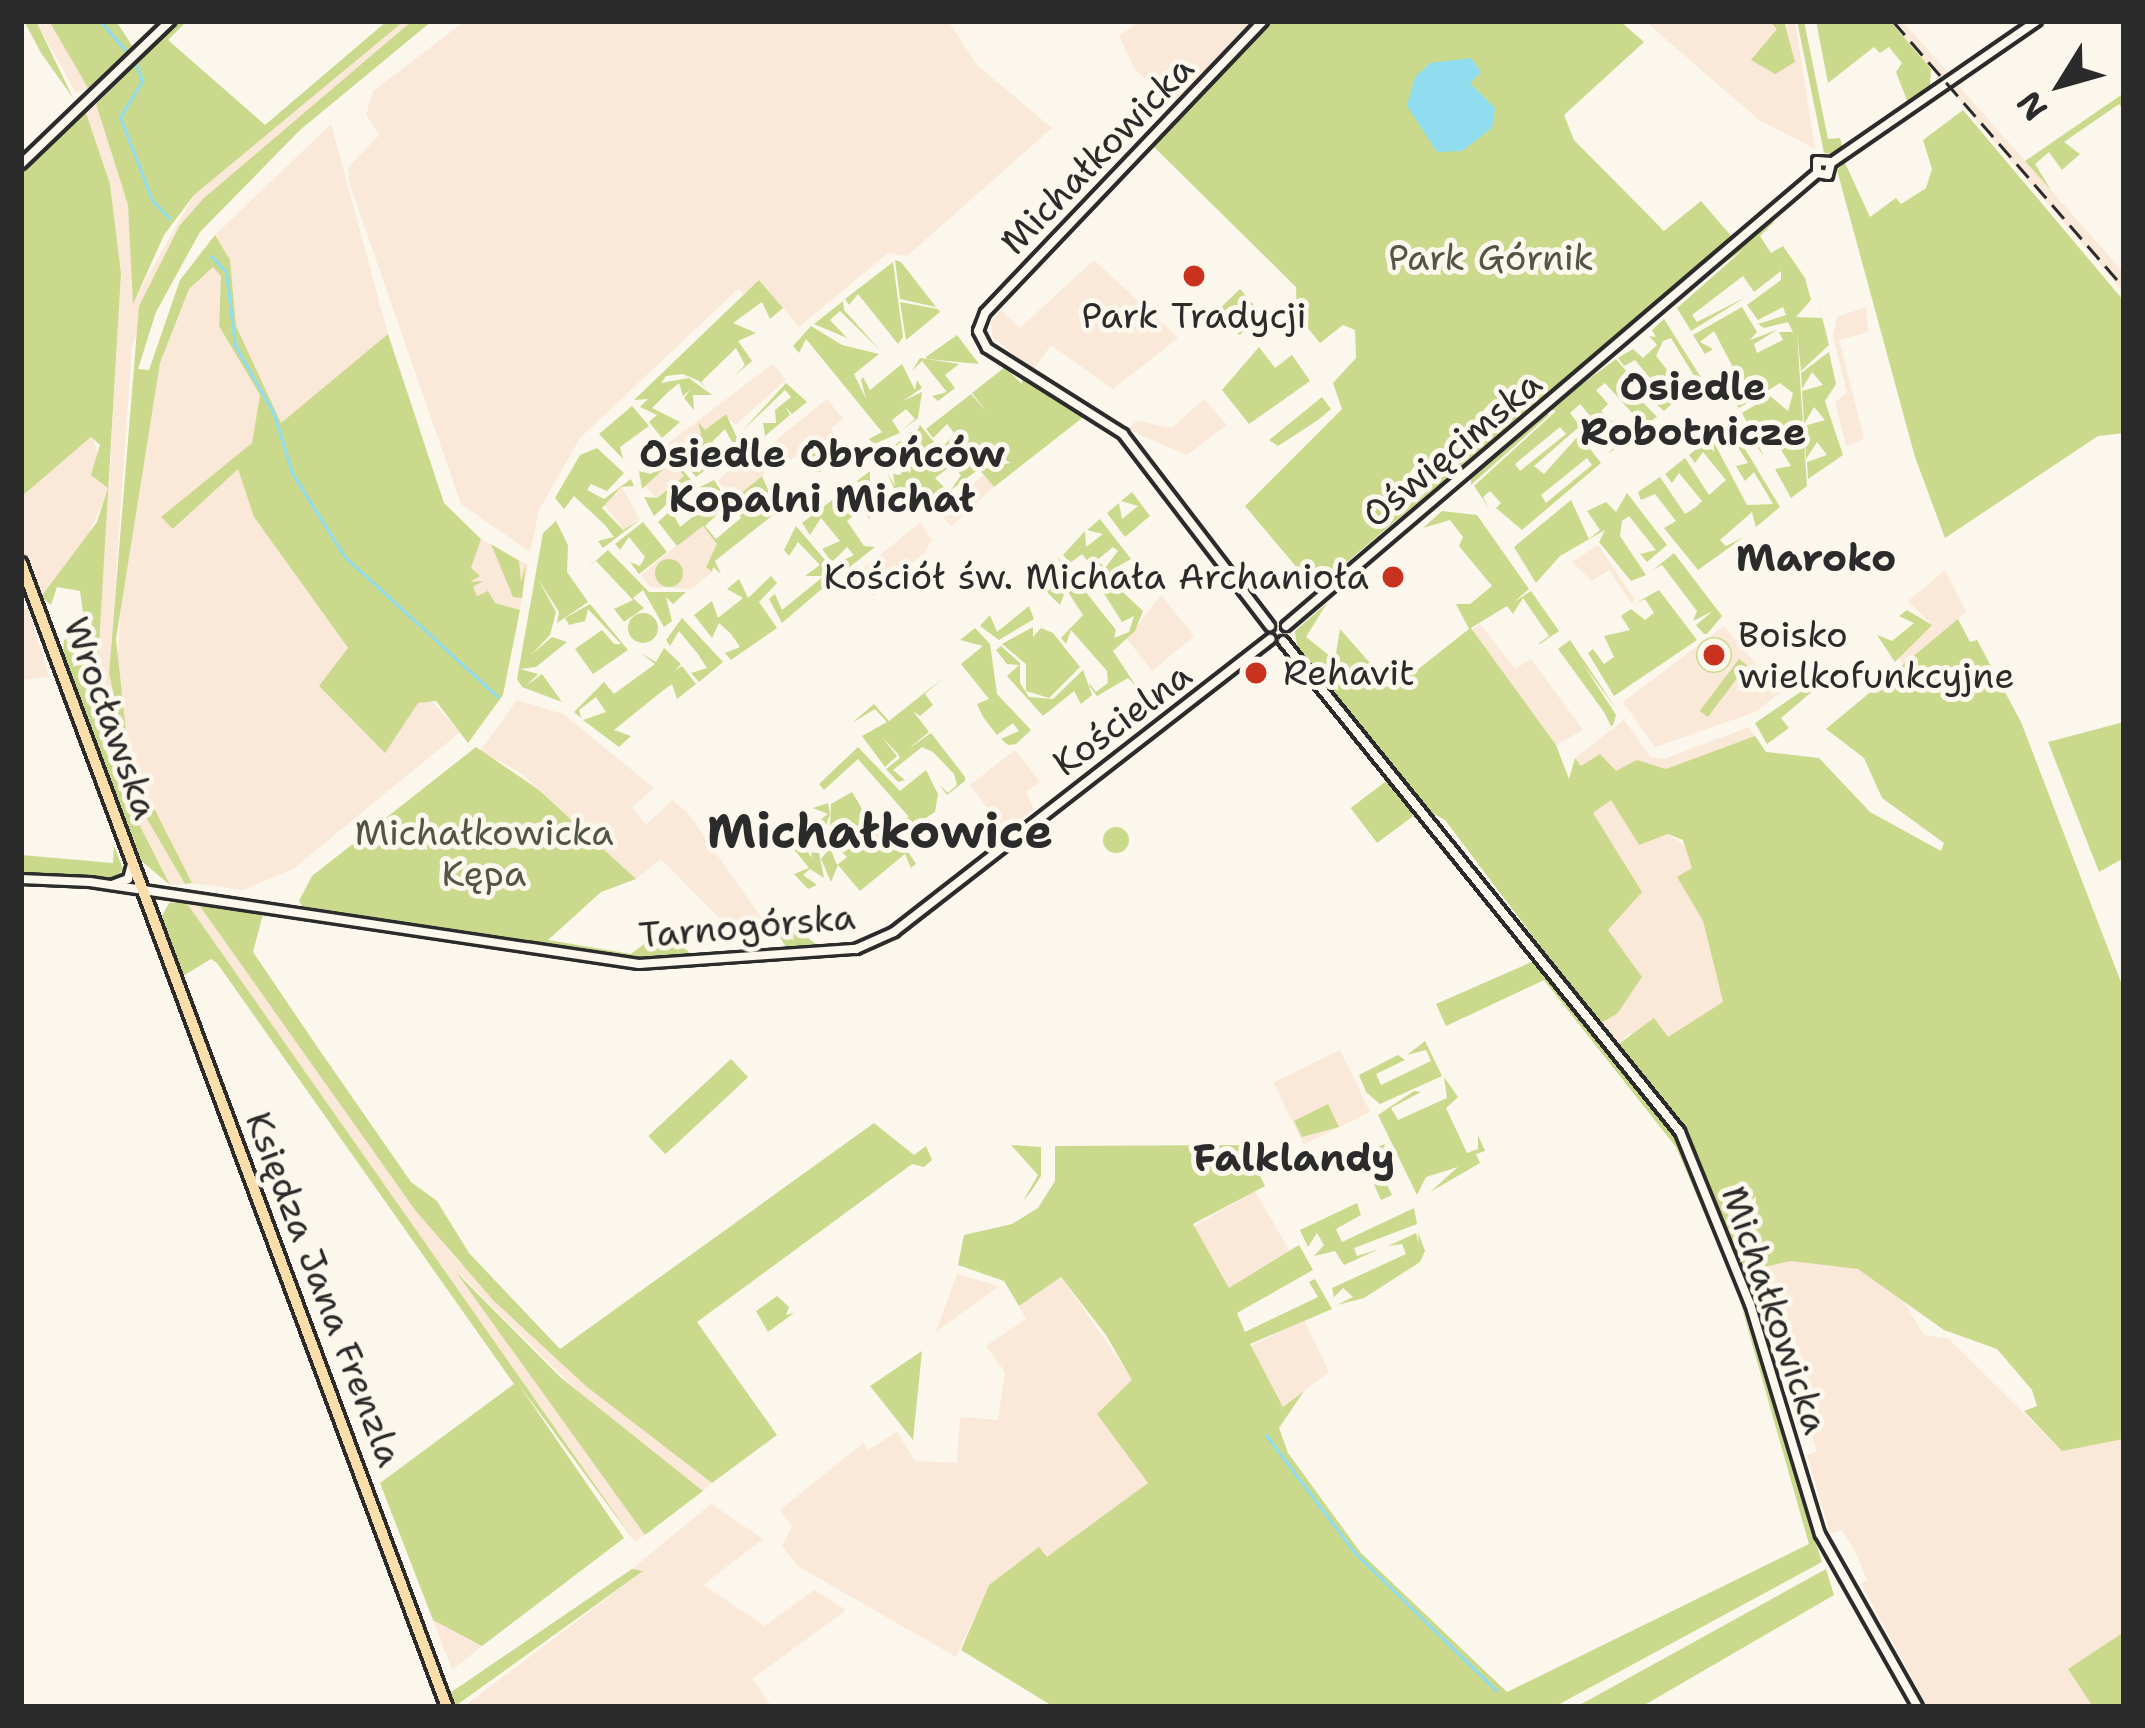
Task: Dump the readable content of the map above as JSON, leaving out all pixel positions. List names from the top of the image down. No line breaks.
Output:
{"streets":{"main road":["Wrocławska","Księdza Jana Frenzla"],"street":["Michałkowicka","Oświęcimska","Kościelna","Tarnogórska"]},"crossings":[["Wrocławska","Tarnogórska"],["Wrocławska","Księdza Jana Frenzla"],["Kościelna","Tarnogórska"],["Tarnogórska","Księdza Jana Frenzla"]],"districts":["Osiedle Robotnicze","Osiedle Obrońców Kopalni Michał","Maroko","Michałkowice","Falklandy"],"parks":["Park Górnik","Michałkowicka Kępa"],"places":["Park Tradycji","Kościół św. Michała Archanioła","Boisko wielkofunkcyjne","Rehavit"],"north":"bottom left"}
